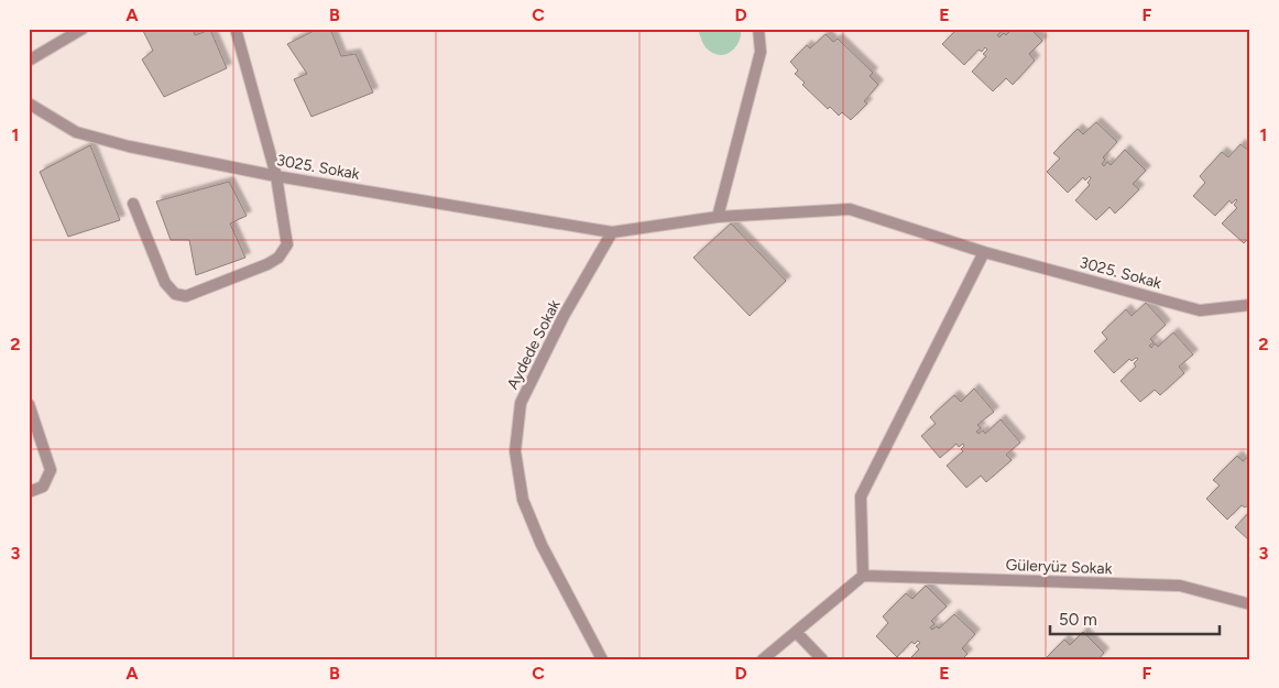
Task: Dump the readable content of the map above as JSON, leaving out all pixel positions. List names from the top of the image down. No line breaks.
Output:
{"streets":{"street":["3025. Sokak","Aydede Sokak","Güleryüz Sokak"]},"crossings":[["3025. Sokak","Aydede Sokak"]],"scale_bar":"50 m","grid":{"columns":["A","B","C","D","E","F"],"rows":["1","2","3"]}}
